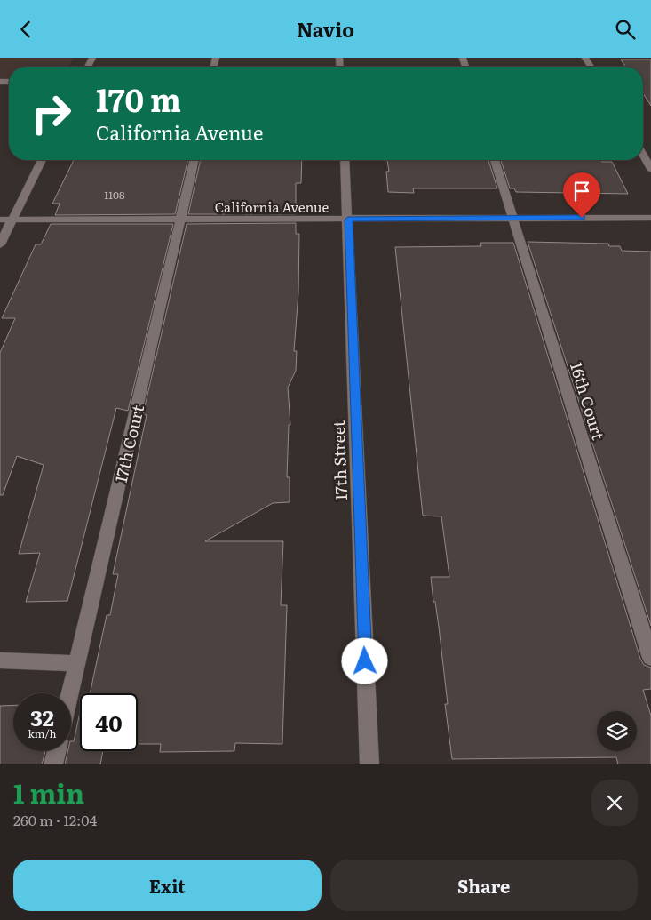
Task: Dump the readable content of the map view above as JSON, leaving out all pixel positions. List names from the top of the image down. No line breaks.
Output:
{"streets":{"street":["California Avenue","16th Court","17th Court","17th Street"]},"crossings":[["California Avenue","16th Court"],["California Avenue","17th Court"],["California Avenue","17th Street"]],"house_numbers":["1108"],"page":{"header":"Navio","turn":["170 m","California Avenue"],"speed":"32 km/h","limit":"40","heading":["1 min","260 m · 12:04"],"buttons":["Exit","Share"]}}
